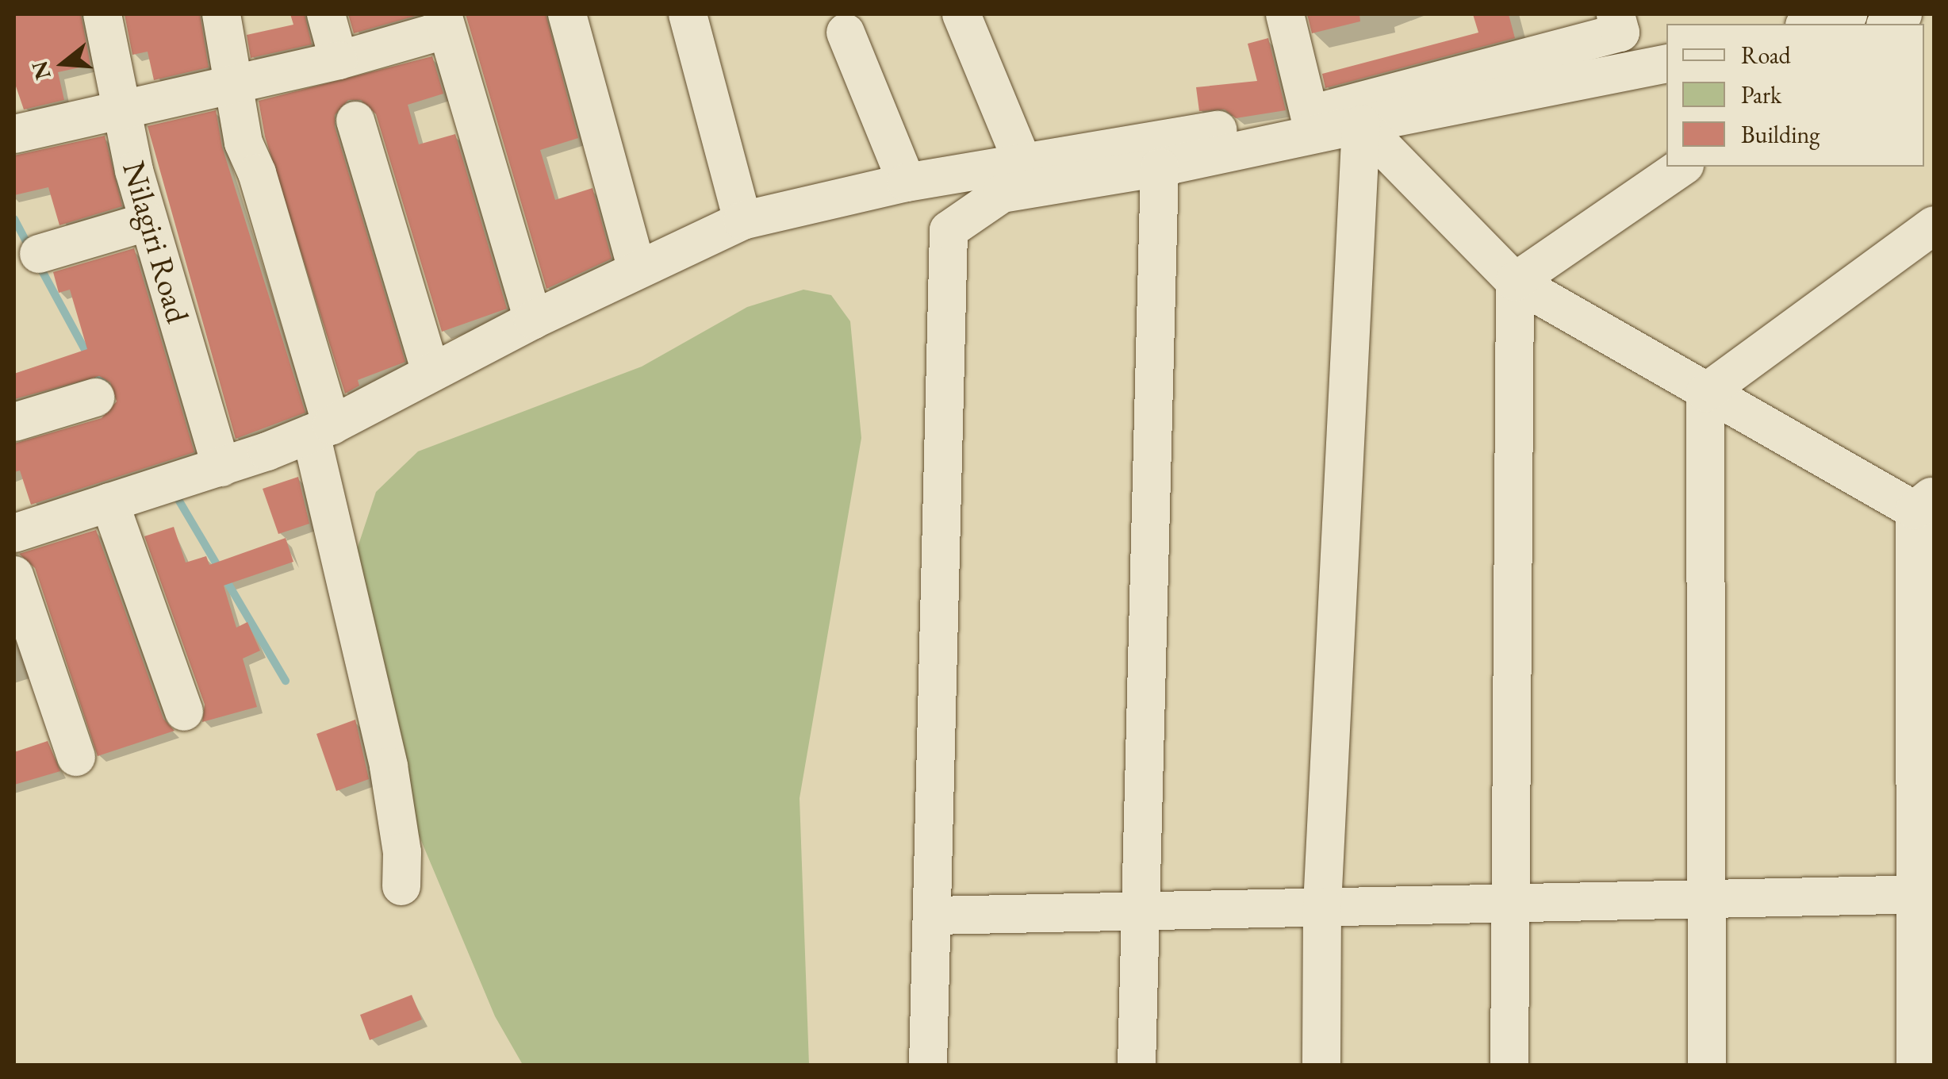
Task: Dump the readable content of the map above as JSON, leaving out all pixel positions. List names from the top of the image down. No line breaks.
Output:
{"streets":{"street":["Nilagiri Road"]},"legend":["Road","Park","Building"],"north":"left"}
